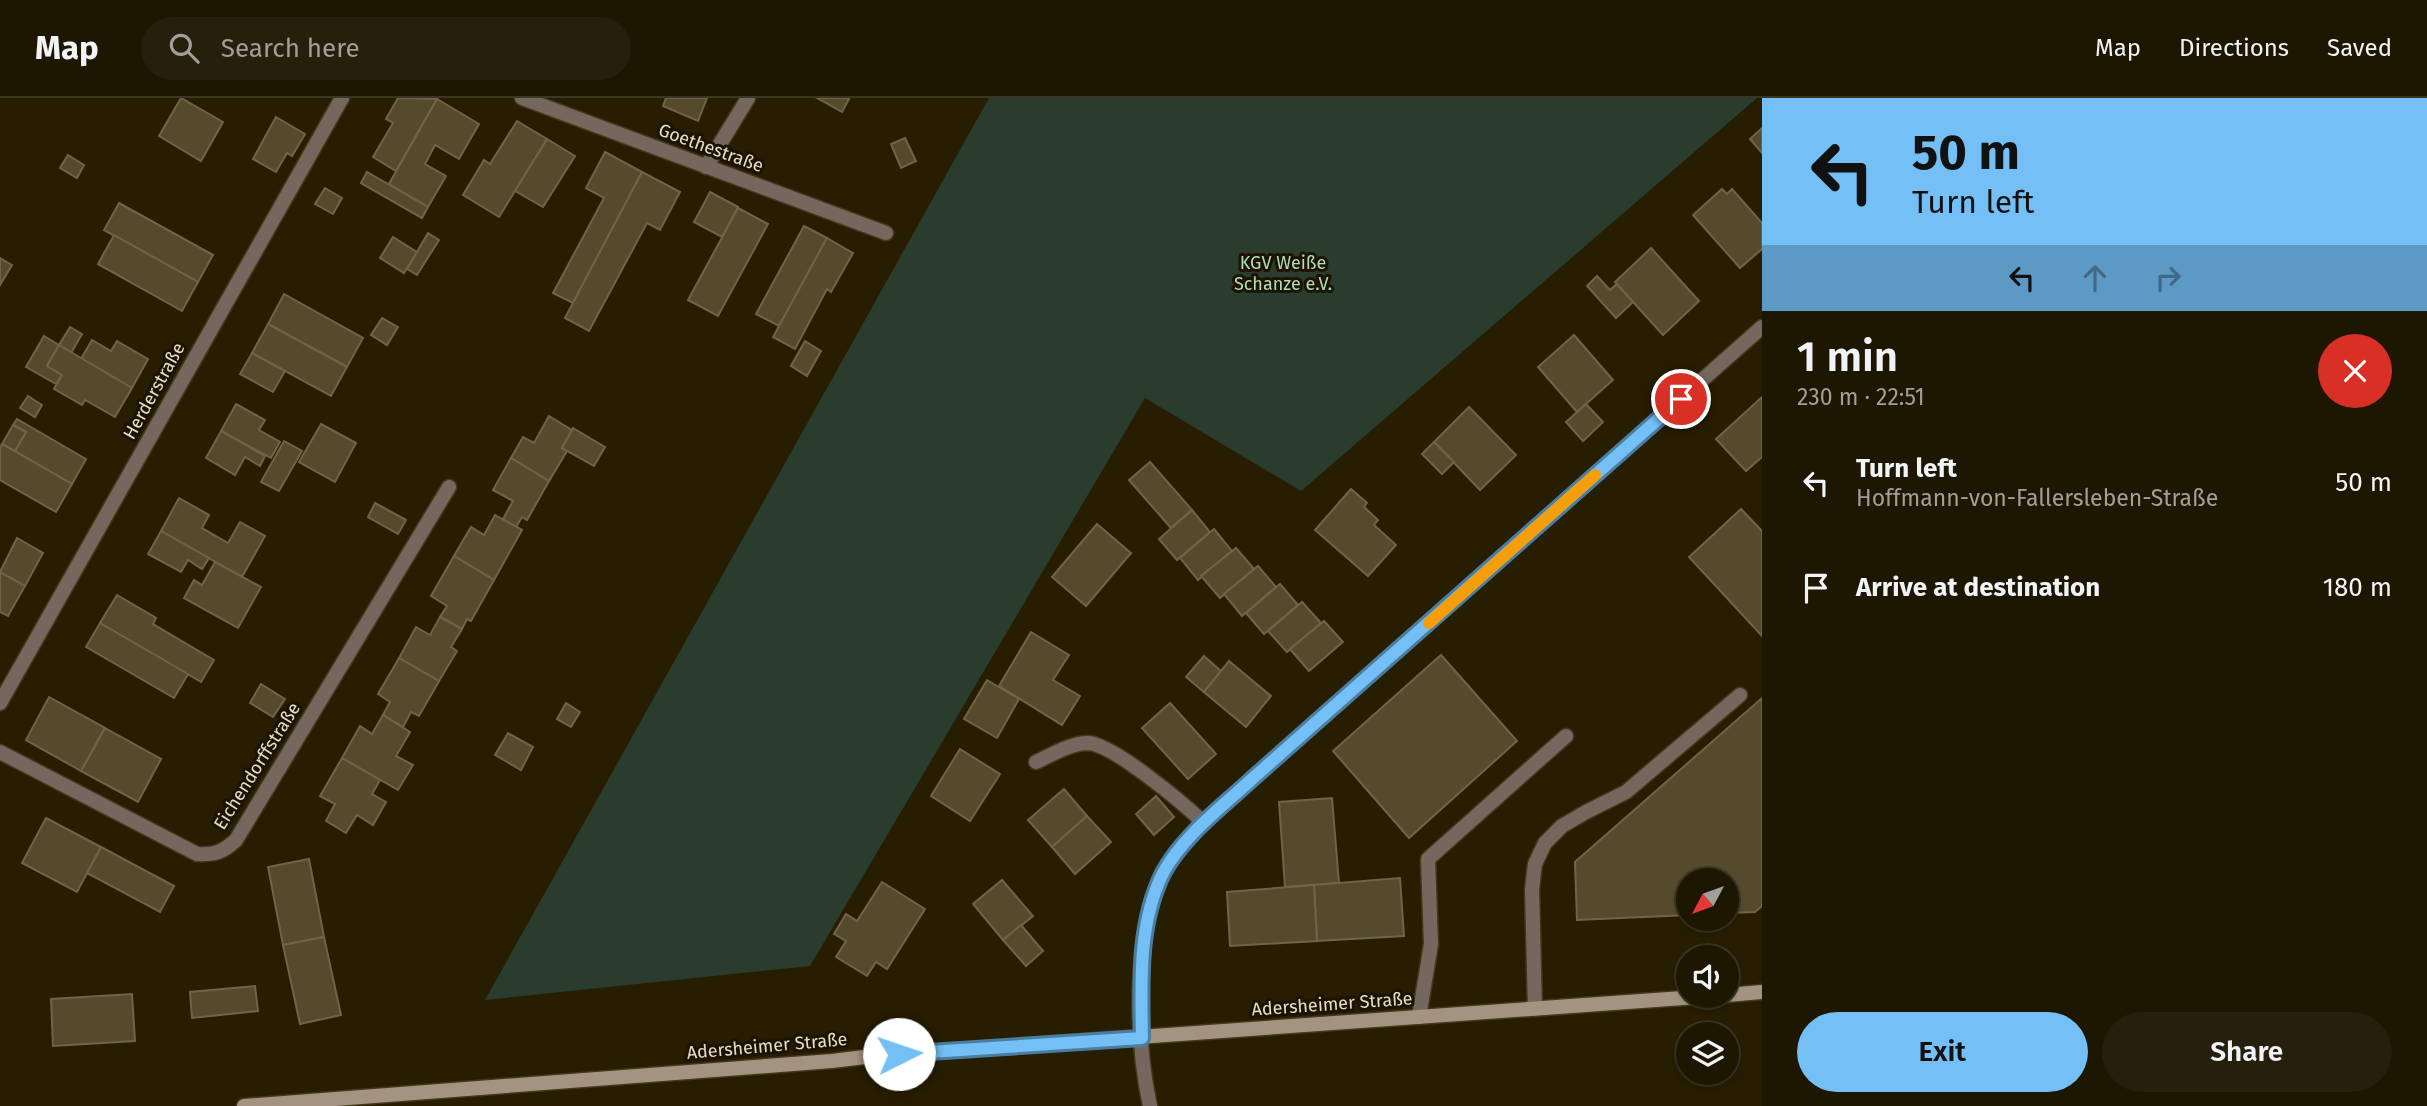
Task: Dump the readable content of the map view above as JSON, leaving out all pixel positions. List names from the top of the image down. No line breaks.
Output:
{"streets":{"main road":["Adersheimer Straße"],"street":["Goethestraße","Herderstraße","Eichendorffstraße"]},"parks":["KGV Weiße Schanze e.V."],"north":"bottom left","page":{"header":"Map","search":"Search here","nav":["Map","Directions","Saved"],"turn":["50 m","Turn left"],"heading":["1 min","230 m · 22:51"],"list":[{"name":"Turn left","note":"Hoffmann-von-Fallersleben-Straße","value":"50 m"},{"name":"Arrive at destination","value":"180 m"}],"buttons":["Exit","Share"]}}
